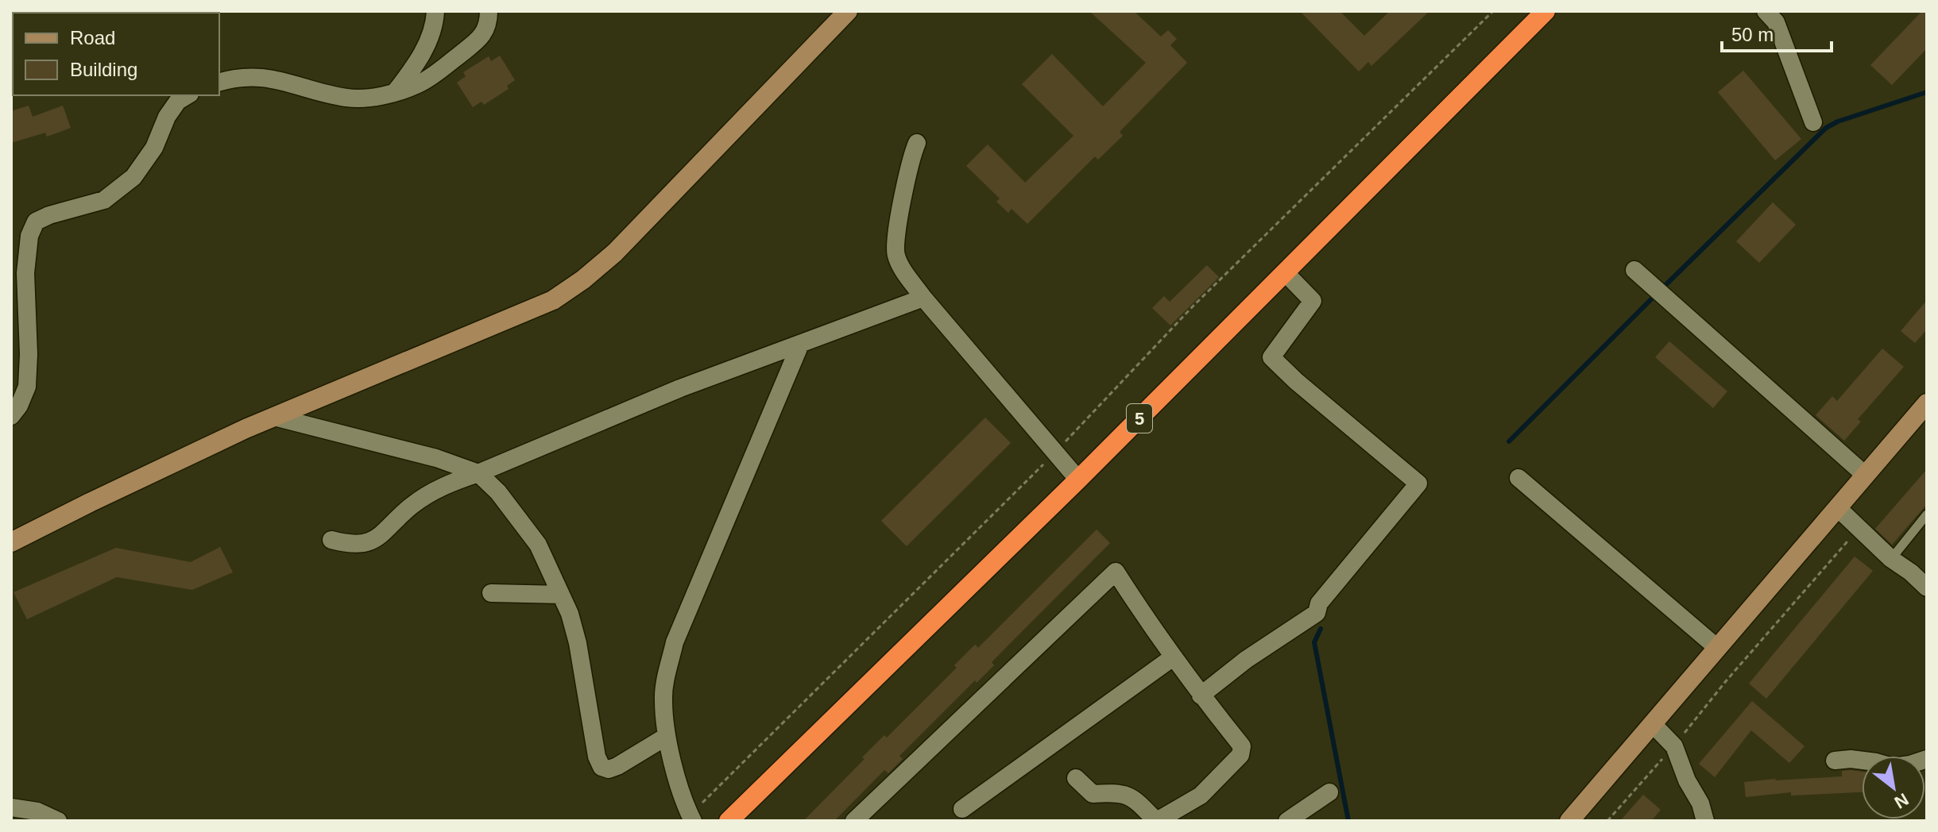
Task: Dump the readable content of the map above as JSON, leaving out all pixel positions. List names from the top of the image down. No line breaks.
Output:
{"streets":{"highway":["5"]},"legend":["Road","Building"],"scale_bar":"50 m","north":"bottom right"}
